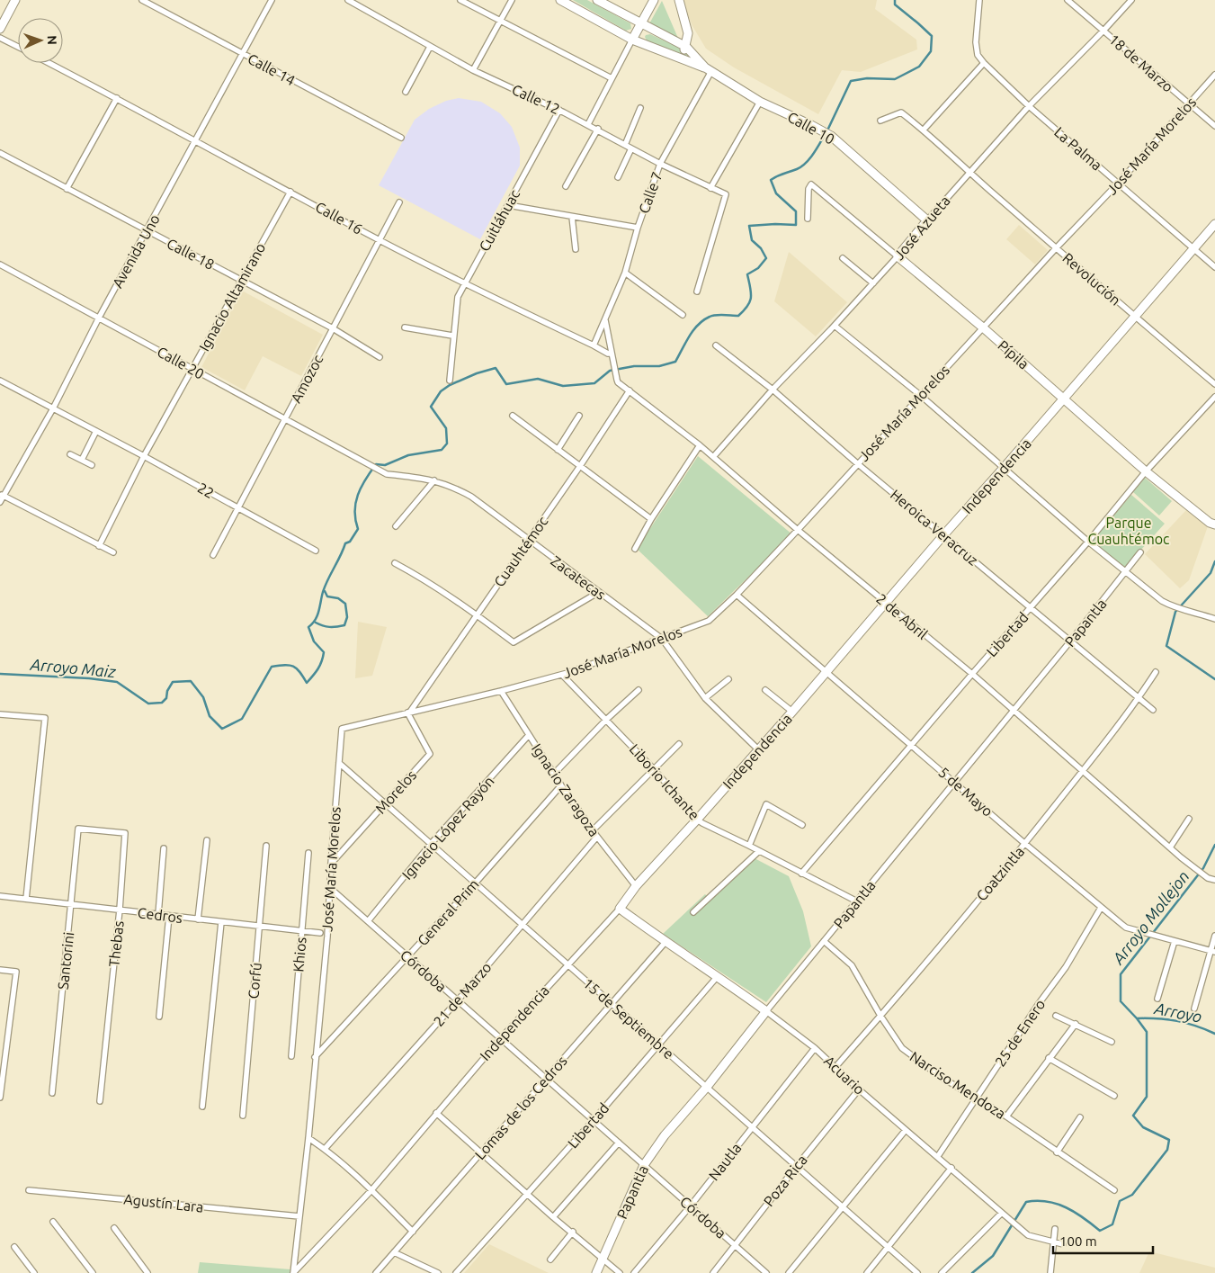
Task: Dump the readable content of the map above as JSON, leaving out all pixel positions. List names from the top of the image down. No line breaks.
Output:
{"streets":{"main road":["Calle 10","José Azueta","Pípila","Independencia","Papantla","Acuario"],"street":["18 de Marzo","Calle 14","Calle 12","José María Morelos","La Palma","Calle 7","Calle 16","Cuitláhuac","Avenida Uno","Calle 18","Revolución","Ignacio Altamirano","Calle 20","Amozoc","22","Heroica Veracruz","Cuauhtémoc","Zacatecas","2 de Abril","Libertad","Liborio Ichante","Ignacio Zaragoza","Morelos","5 de Mayo","Ignacio López Rayón","Coatzintla","General Prim","Cedros","Thebas","Khios","Santorini","Córdoba","Corfú","21 de Marzo","15 de Septiembre","25 de Enero","Narciso Mendoza","Lomas de los Cedros","Nautla","Poza Rica","Agustín Lara"]},"crossings":[["18 de Marzo","José María Morelos"],["18 de Marzo","José Azueta"],["Calle 14","Avenida Uno"],["Calle 12","Calle 7"],["Calle 12","Cuitláhuac"],["Calle 10","Calle 7"],["Calle 10","José Azueta"],["José María Morelos","La Palma"],["José María Morelos","Revolución"],["José María Morelos","Pípila"],["José María Morelos","Independencia"],["José María Morelos","Heroica Veracruz"],["José María Morelos","Cuauhtémoc"],["José María Morelos","Zacatecas"],["José María Morelos","2 de Abril"],["José María Morelos","Liborio Ichante"],["José María Morelos","Ignacio Zaragoza"],["José María Morelos","Morelos"],["José María Morelos","5 de Mayo"],["José María Morelos","General Prim"],["José María Morelos","Córdoba"],["José María Morelos","15 de Septiembre"],["José María Morelos","Agustín Lara"],["La Palma","José Azueta"],["La Palma","Independencia"],["Calle 7","Calle 16"],["Calle 16","Cuitláhuac"],["Calle 16","Avenida Uno"],["Calle 16","Ignacio Altamirano"],["Calle 16","Amozoc"],["José Azueta","Revolución"],["José Azueta","Pípila"],["José Azueta","Heroica Veracruz"],["José Azueta","2 de Abril"],["Avenida Uno","Calle 18"],["Avenida Uno","Calle 20"],["Avenida Uno","22"],["Calle 18","Ignacio Altamirano"],["Calle 18","Amozoc"],["Revolución","Independencia"],["Ignacio Altamirano","Calle 20"],["Ignacio Altamirano","22"],["Pípila","Independencia"],["Pípila","Libertad"],["Calle 20","Amozoc"],["Calle 20","Zacatecas"],["Amozoc","22"],["Independencia","Heroica Veracruz"],["Independencia","Zacatecas"],["Independencia","2 de Abril"],["Independencia","Liborio Ichante"],["Independencia","Ignacio Zaragoza"],["Independencia","5 de Mayo"],["Independencia","Córdoba"],["Independencia","15 de Septiembre"],["Independencia","Acuario"],["Heroica Veracruz","Papantla"],["Heroica Veracruz","Libertad"],["Heroica Veracruz","Coatzintla"],["Cuauhtémoc","Zacatecas"],["Cuauhtémoc","2 de Abril"],["Cuauhtémoc","Morelos"],["2 de Abril","Papantla"],["2 de Abril","Libertad"],["2 de Abril","Coatzintla"],["Papantla","Liborio Ichante"],["Papantla","5 de Mayo"],["Papantla","Córdoba"],["Papantla","15 de Septiembre"],["Papantla","Acuario"],["Papantla","Narciso Mendoza"],["Libertad","Liborio Ichante"],["Libertad","5 de Mayo"],["Libertad","Córdoba"],["Libertad","15 de Septiembre"],["Libertad","Acuario"],["Ignacio Zaragoza","Ignacio López Rayón"],["Ignacio Zaragoza","General Prim"],["Ignacio Zaragoza","21 de Marzo"],["Morelos","15 de Septiembre"],["5 de Mayo","Coatzintla"],["5 de Mayo","25 de Enero"],["Ignacio López Rayón","Córdoba"],["Ignacio López Rayón","15 de Septiembre"],["Coatzintla","Acuario"],["Coatzintla","Narciso Mendoza"],["General Prim","Córdoba"],["General Prim","15 de Septiembre"],["Cedros","Thebas"],["Cedros","Khios"],["Cedros","Santorini"],["Cedros","Corfú"],["Thebas","Santorini"],["Córdoba","21 de Marzo"],["Córdoba","Lomas de los Cedros"],["Córdoba","Nautla"],["Córdoba","Poza Rica"],["21 de Marzo","15 de Septiembre"],["15 de Septiembre","Lomas de los Cedros"],["15 de Septiembre","Nautla"],["15 de Septiembre","Poza Rica"],["25 de Enero","Acuario"],["25 de Enero","Narciso Mendoza"],["Acuario","Lomas de los Cedros"],["Acuario","Nautla"],["Acuario","Poza Rica"]],"water":["Arroyo Maiz","Arroyo Mollejon","Arroyo"],"parks":["Parque Cuauhtémoc"],"scale_bar":"100 m","north":"right"}
